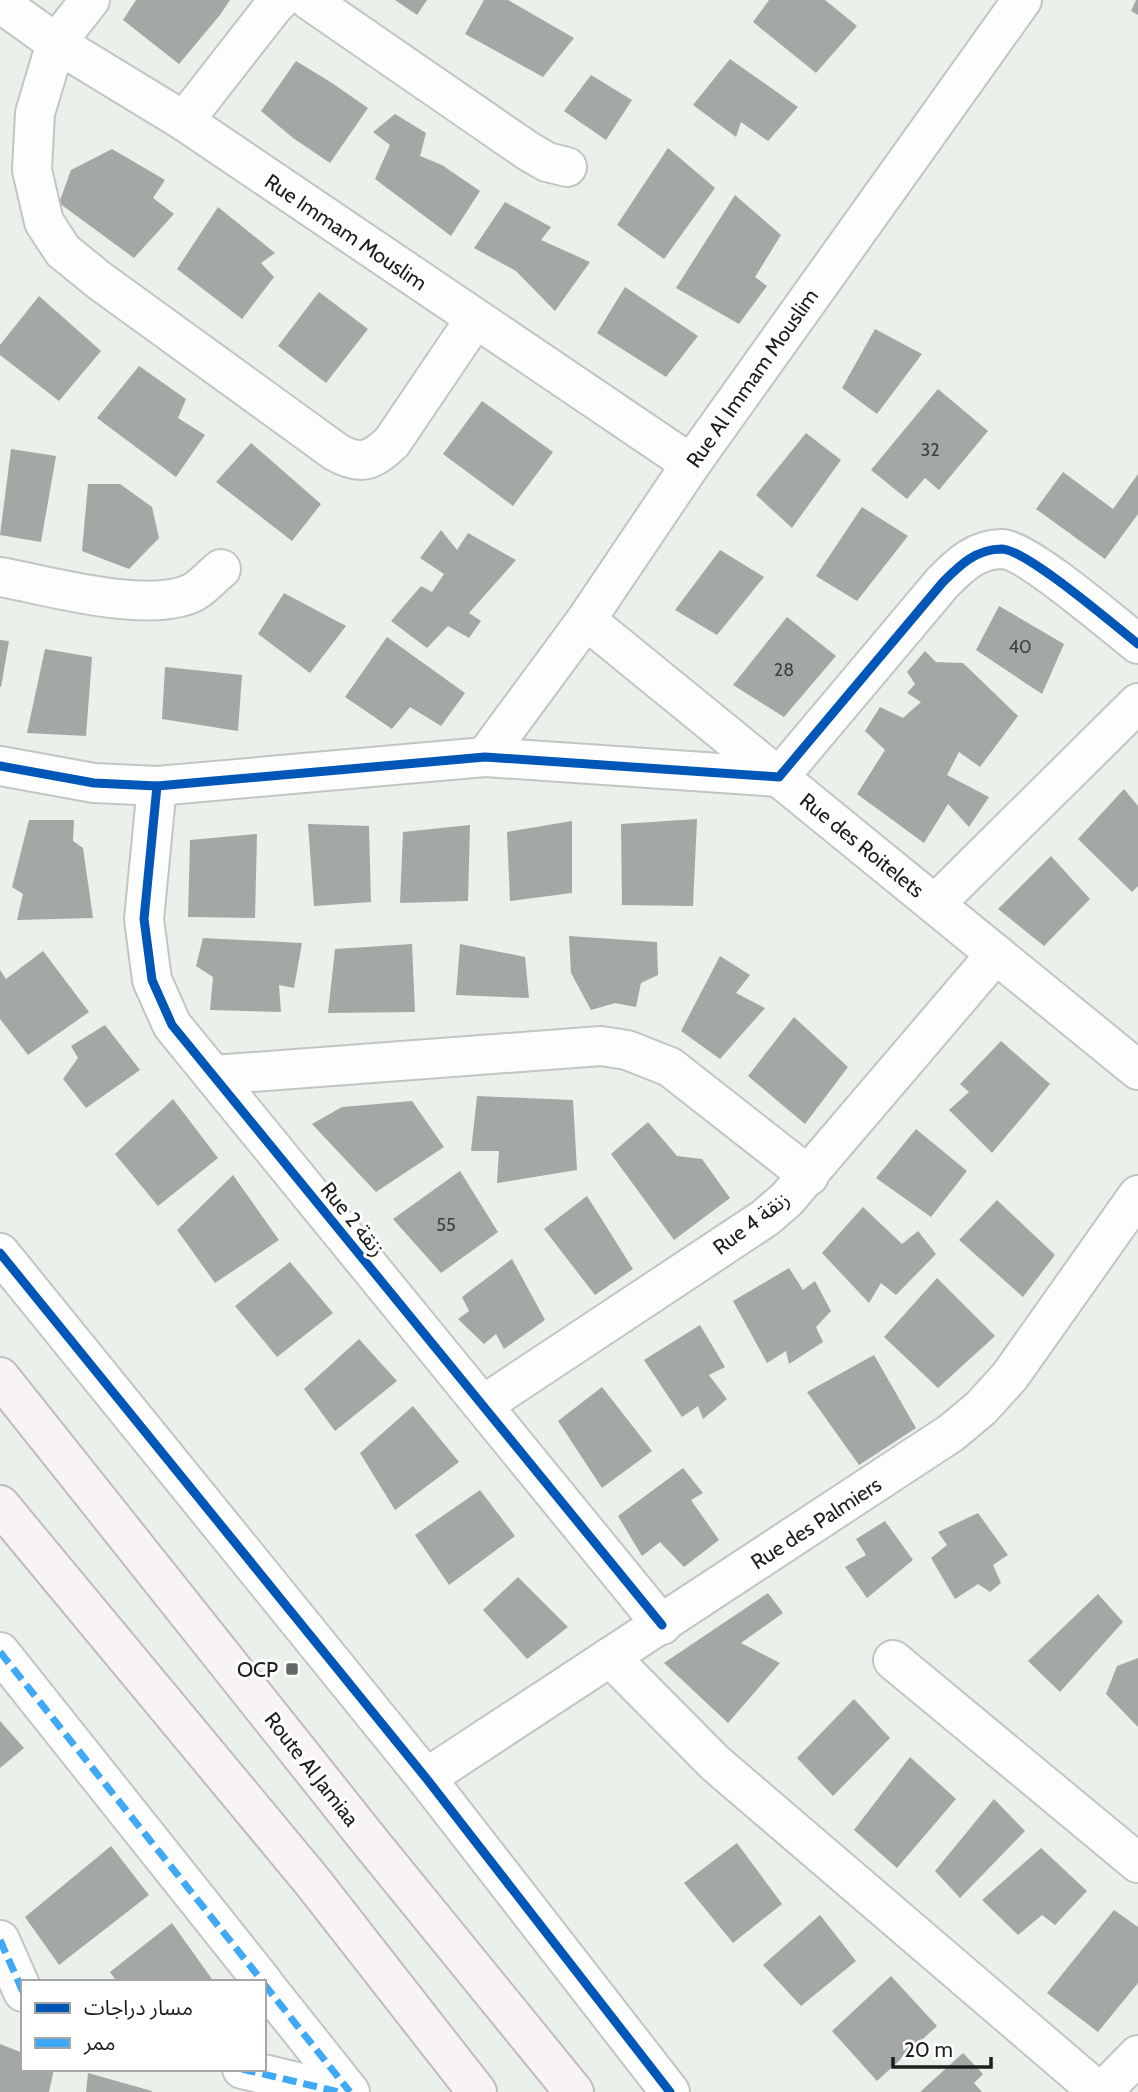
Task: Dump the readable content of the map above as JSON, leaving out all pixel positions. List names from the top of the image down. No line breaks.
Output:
{"streets":{"main road":["Route Al Jamiaa"],"street":["Rue Immam Mouslim","Rue Al Immam Mouslim","Rue des Roitelets","Rue 2 زنقة","Rue 4 زنقة","Rue des Palmiers"]},"crossings":[["Rue Immam Mouslim","Rue Al Immam Mouslim"],["Rue Al Immam Mouslim","Rue des Roitelets"],["Rue des Roitelets","Rue 4 زنقة"],["Rue 2 زنقة","Rue 4 زنقة"],["Rue 2 زنقة","Rue des Palmiers"]],"places":{"transit":["OCP"]},"house_numbers":["32","40","28","55"],"legend":["مسار دراجات","ممر"],"scale_bar":"20 m"}
